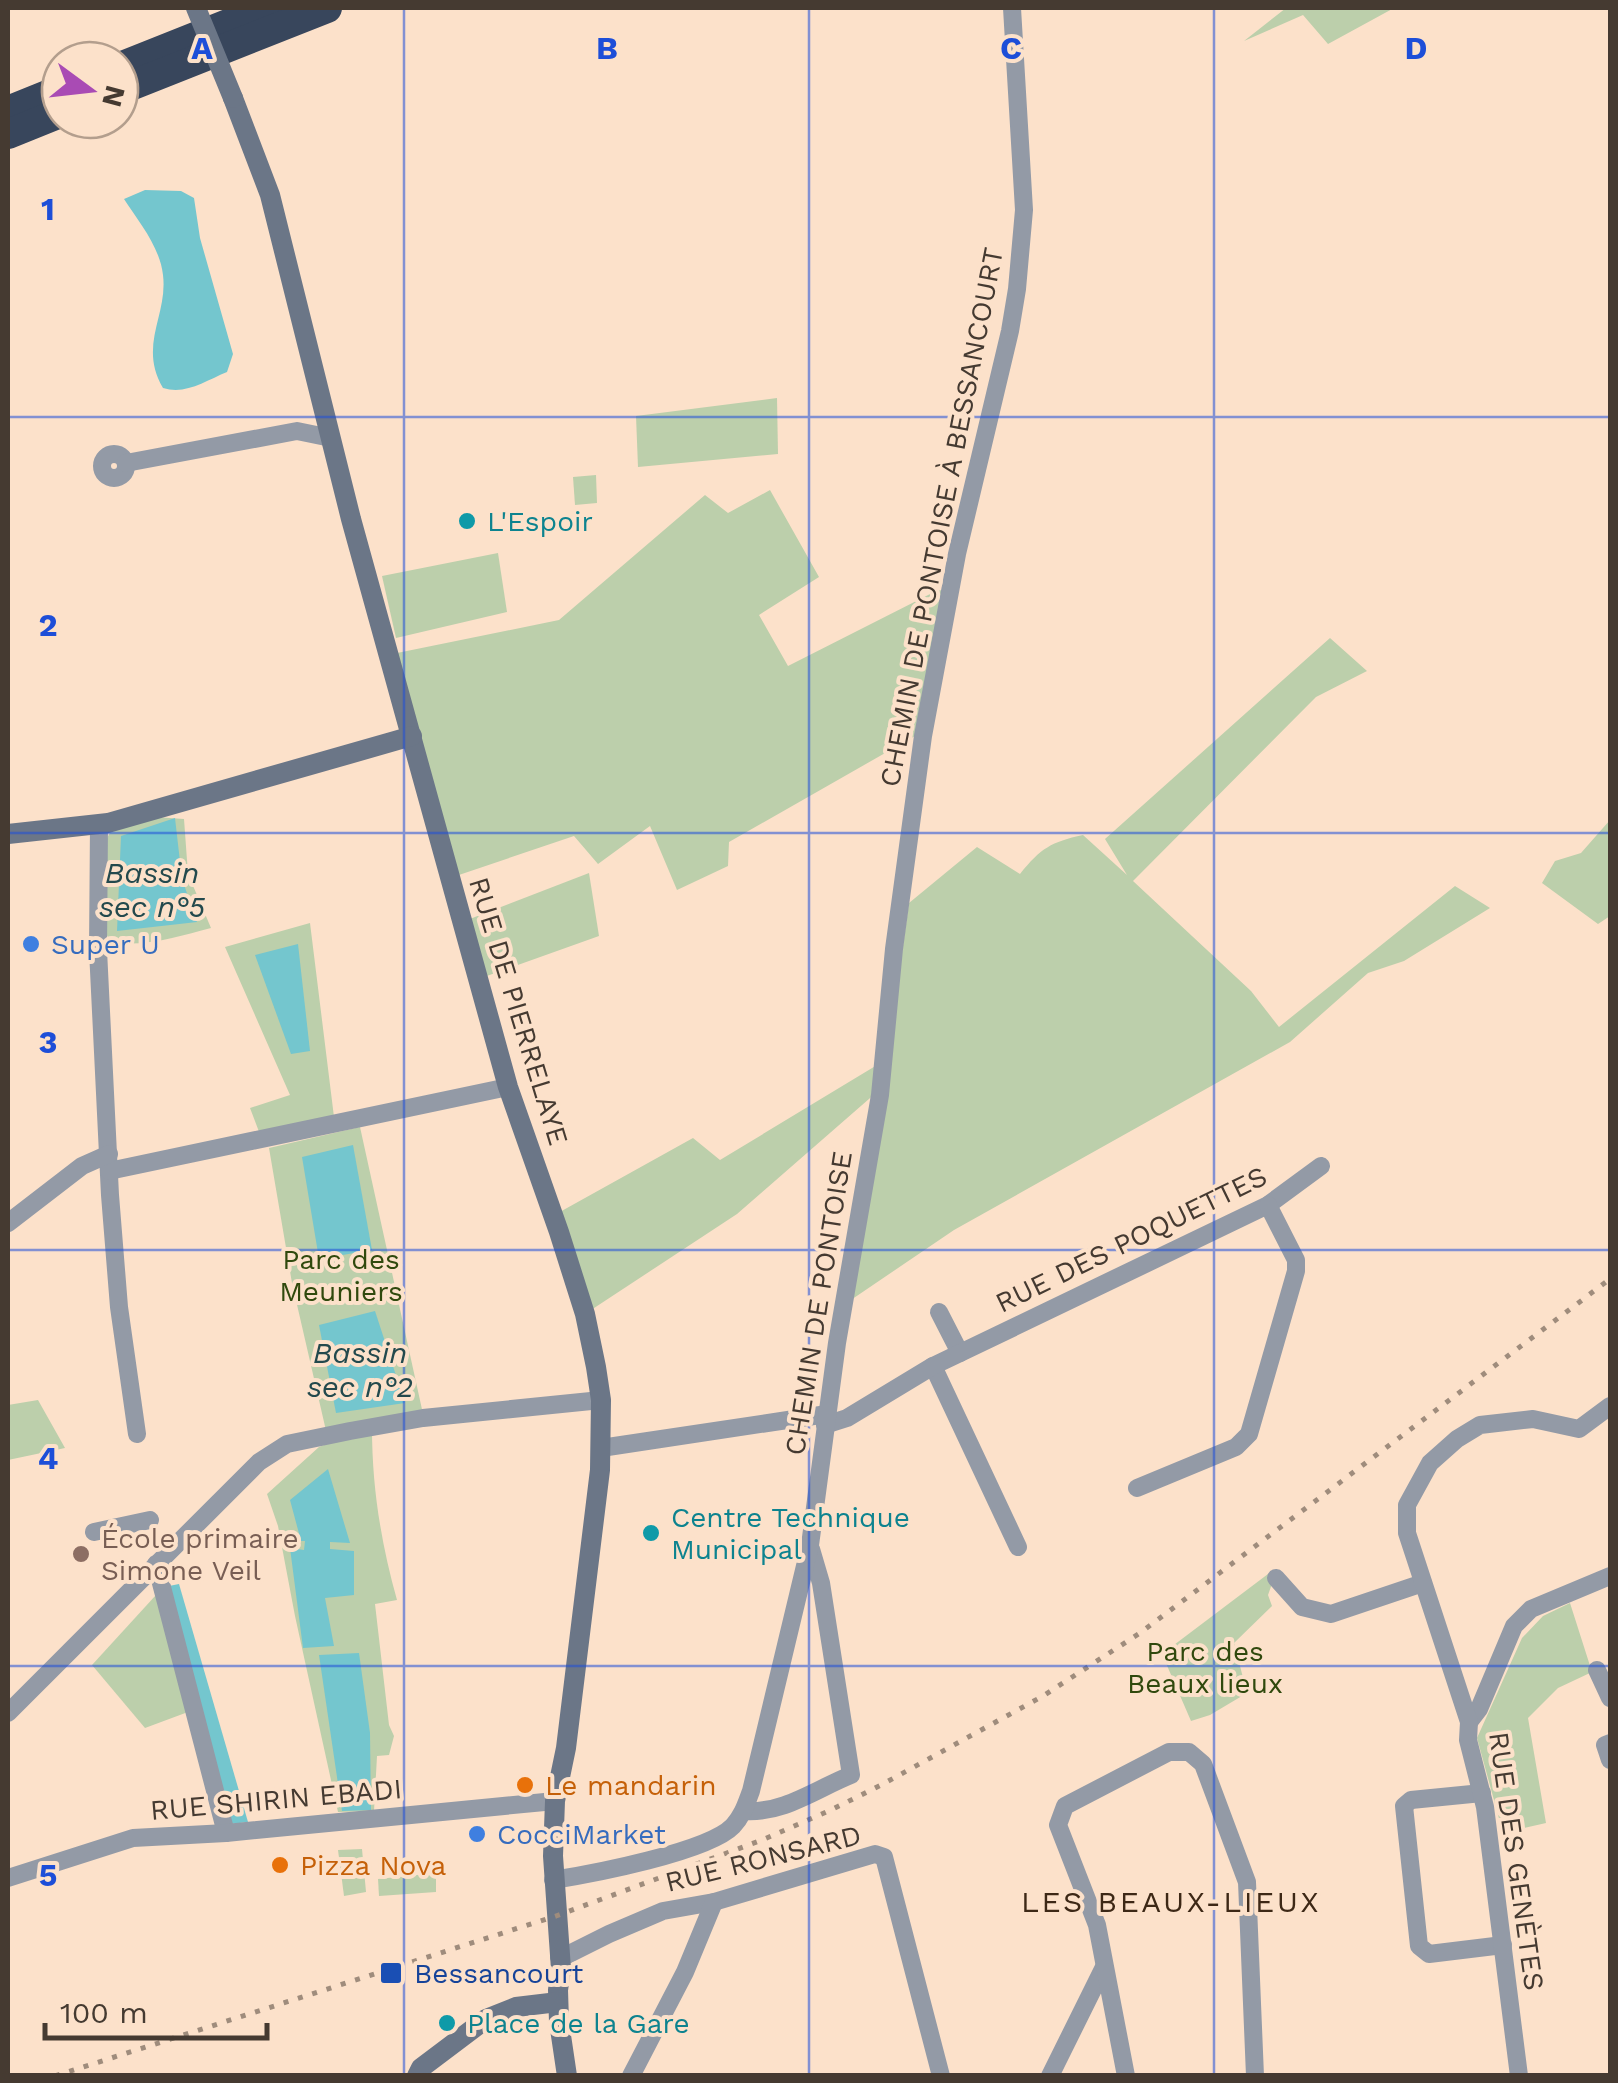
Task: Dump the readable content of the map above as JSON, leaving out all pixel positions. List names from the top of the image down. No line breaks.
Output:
{"streets":{"main road":["RUE DE PIERRELAYE"],"street":["CHEMIN DE PONTOISE À BESSANCOURT","RUE DES POQUETTES","CHEMIN DE PONTOISE","RUE SHIRIN EBADI","RUE RONSARD","RUE DES GENÈTES"]},"crossings":[["CHEMIN DE PONTOISE À BESSANCOURT","CHEMIN DE PONTOISE"],["RUE DE PIERRELAYE","RUE DES POQUETTES"],["RUE DE PIERRELAYE","RUE SHIRIN EBADI"],["RUE DE PIERRELAYE","RUE RONSARD"],["RUE DES POQUETTES","CHEMIN DE PONTOISE"]],"districts":["LES BEAUX-LIEUX"],"water":["Bassin sec n°5","Bassin sec n°2"],"parks":["Parc des Meuniers","Parc des Beaux lieux"],"places":{"other":["L'Espoir","Super U","Centre Technique Municipal","École primaire Simone Veil","Le mandarin","CocciMarket","Pizza Nova","Place de la Gare"],"transit":["Bessancourt"]},"scale_bar":"100 m","north":"right","grid":{"columns":["A","B","C","D"],"rows":["1","2","3","4","5"]}}
